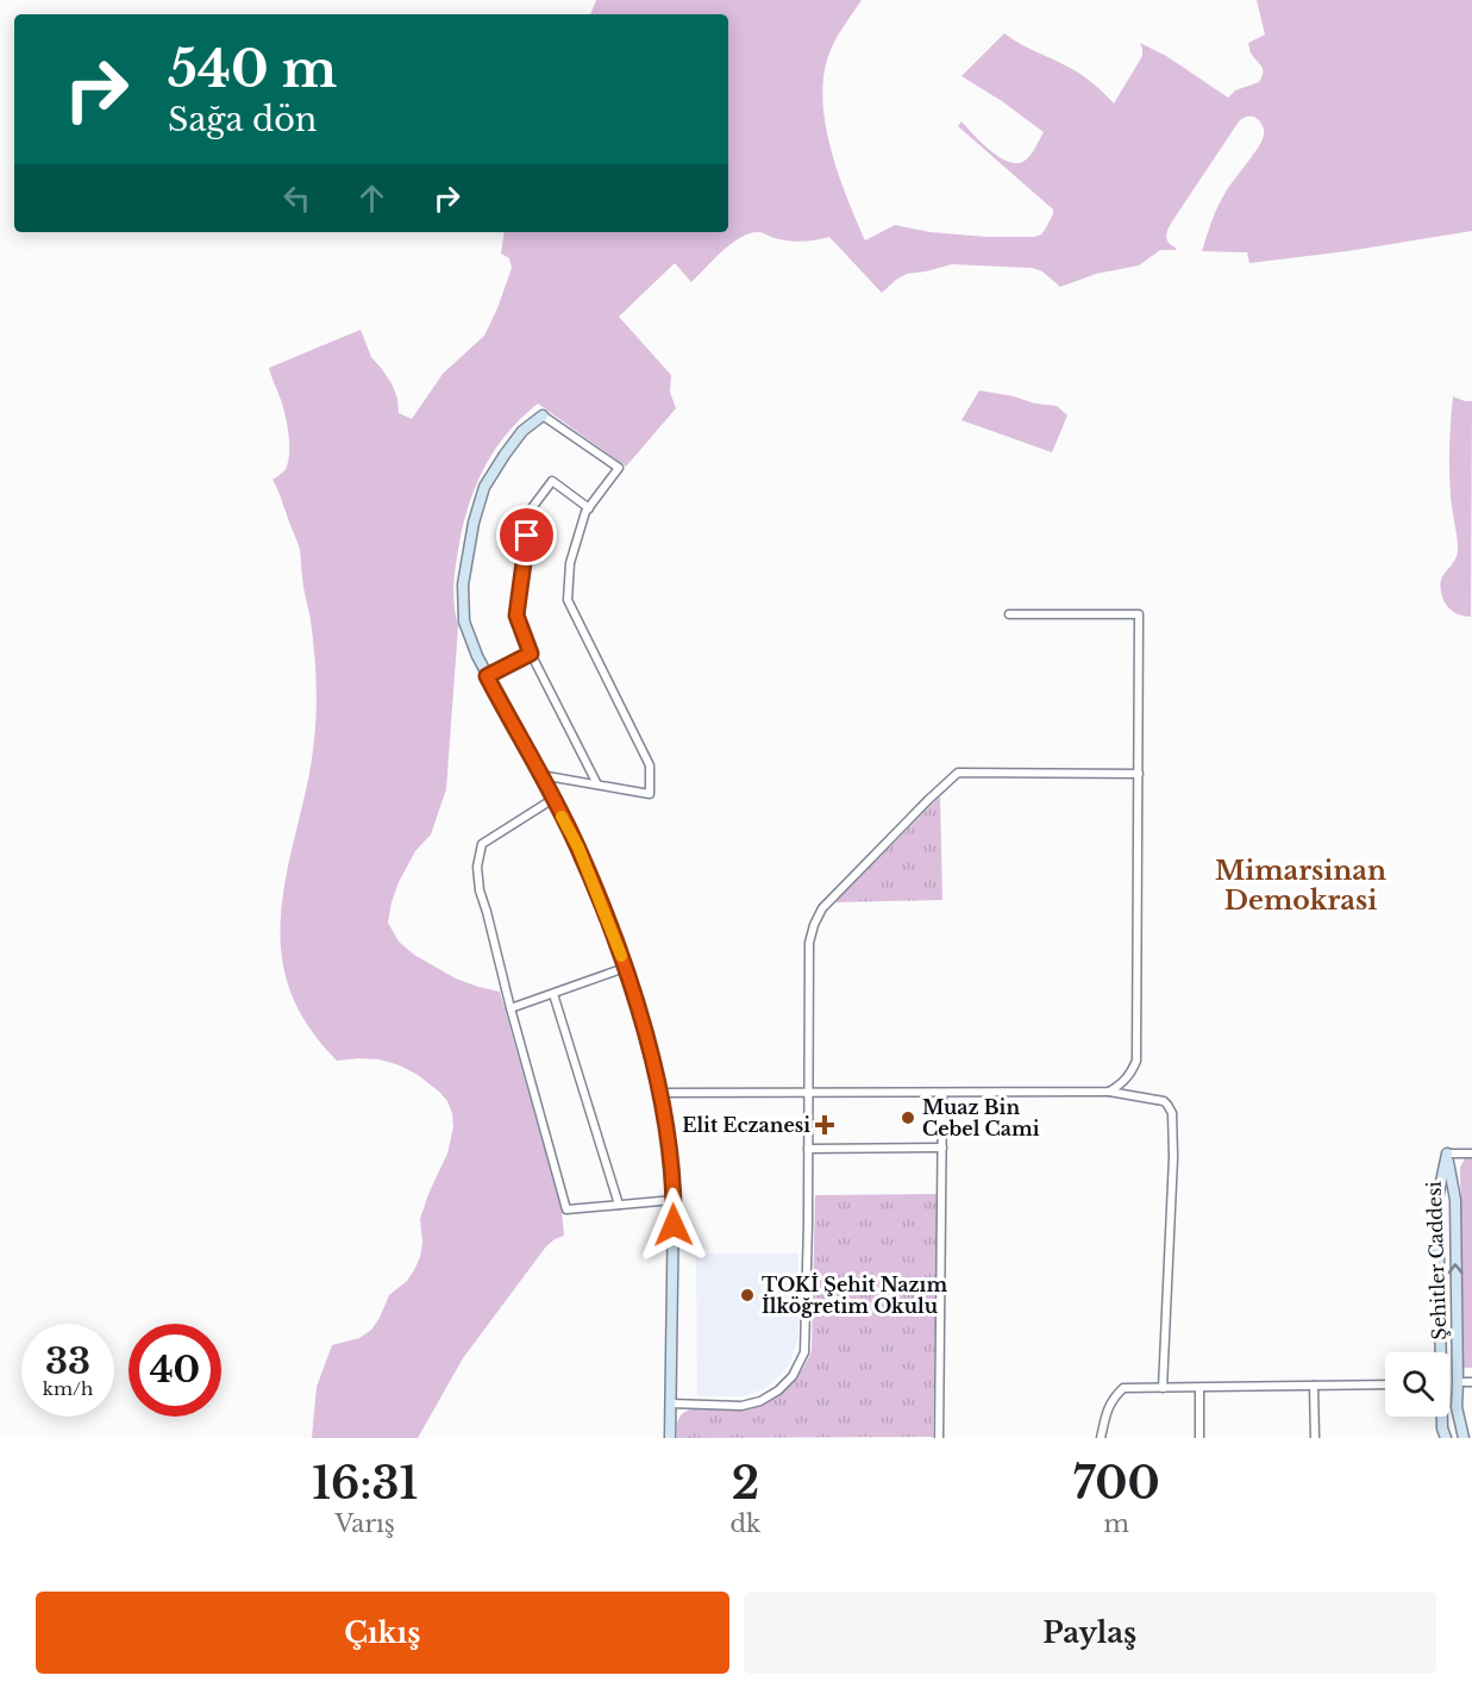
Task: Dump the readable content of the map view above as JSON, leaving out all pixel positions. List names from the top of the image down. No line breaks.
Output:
{"streets":{"street":["Şehitler Caddesi"]},"districts":["Mimarsinan Demokrasi"],"places":{"other":["Muaz Bin Cebel Cami","TOKİ Şehit Nazım İlköğretim Okulu"],"health":["Elit Eczanesi"]},"page":{"turn":["540 m","Sağa dön"],"speed":"33 km/h","limit":"40","eta":["16:31","Varış","2","dk","700","m"],"buttons":["Çıkış","Paylaş"]}}
